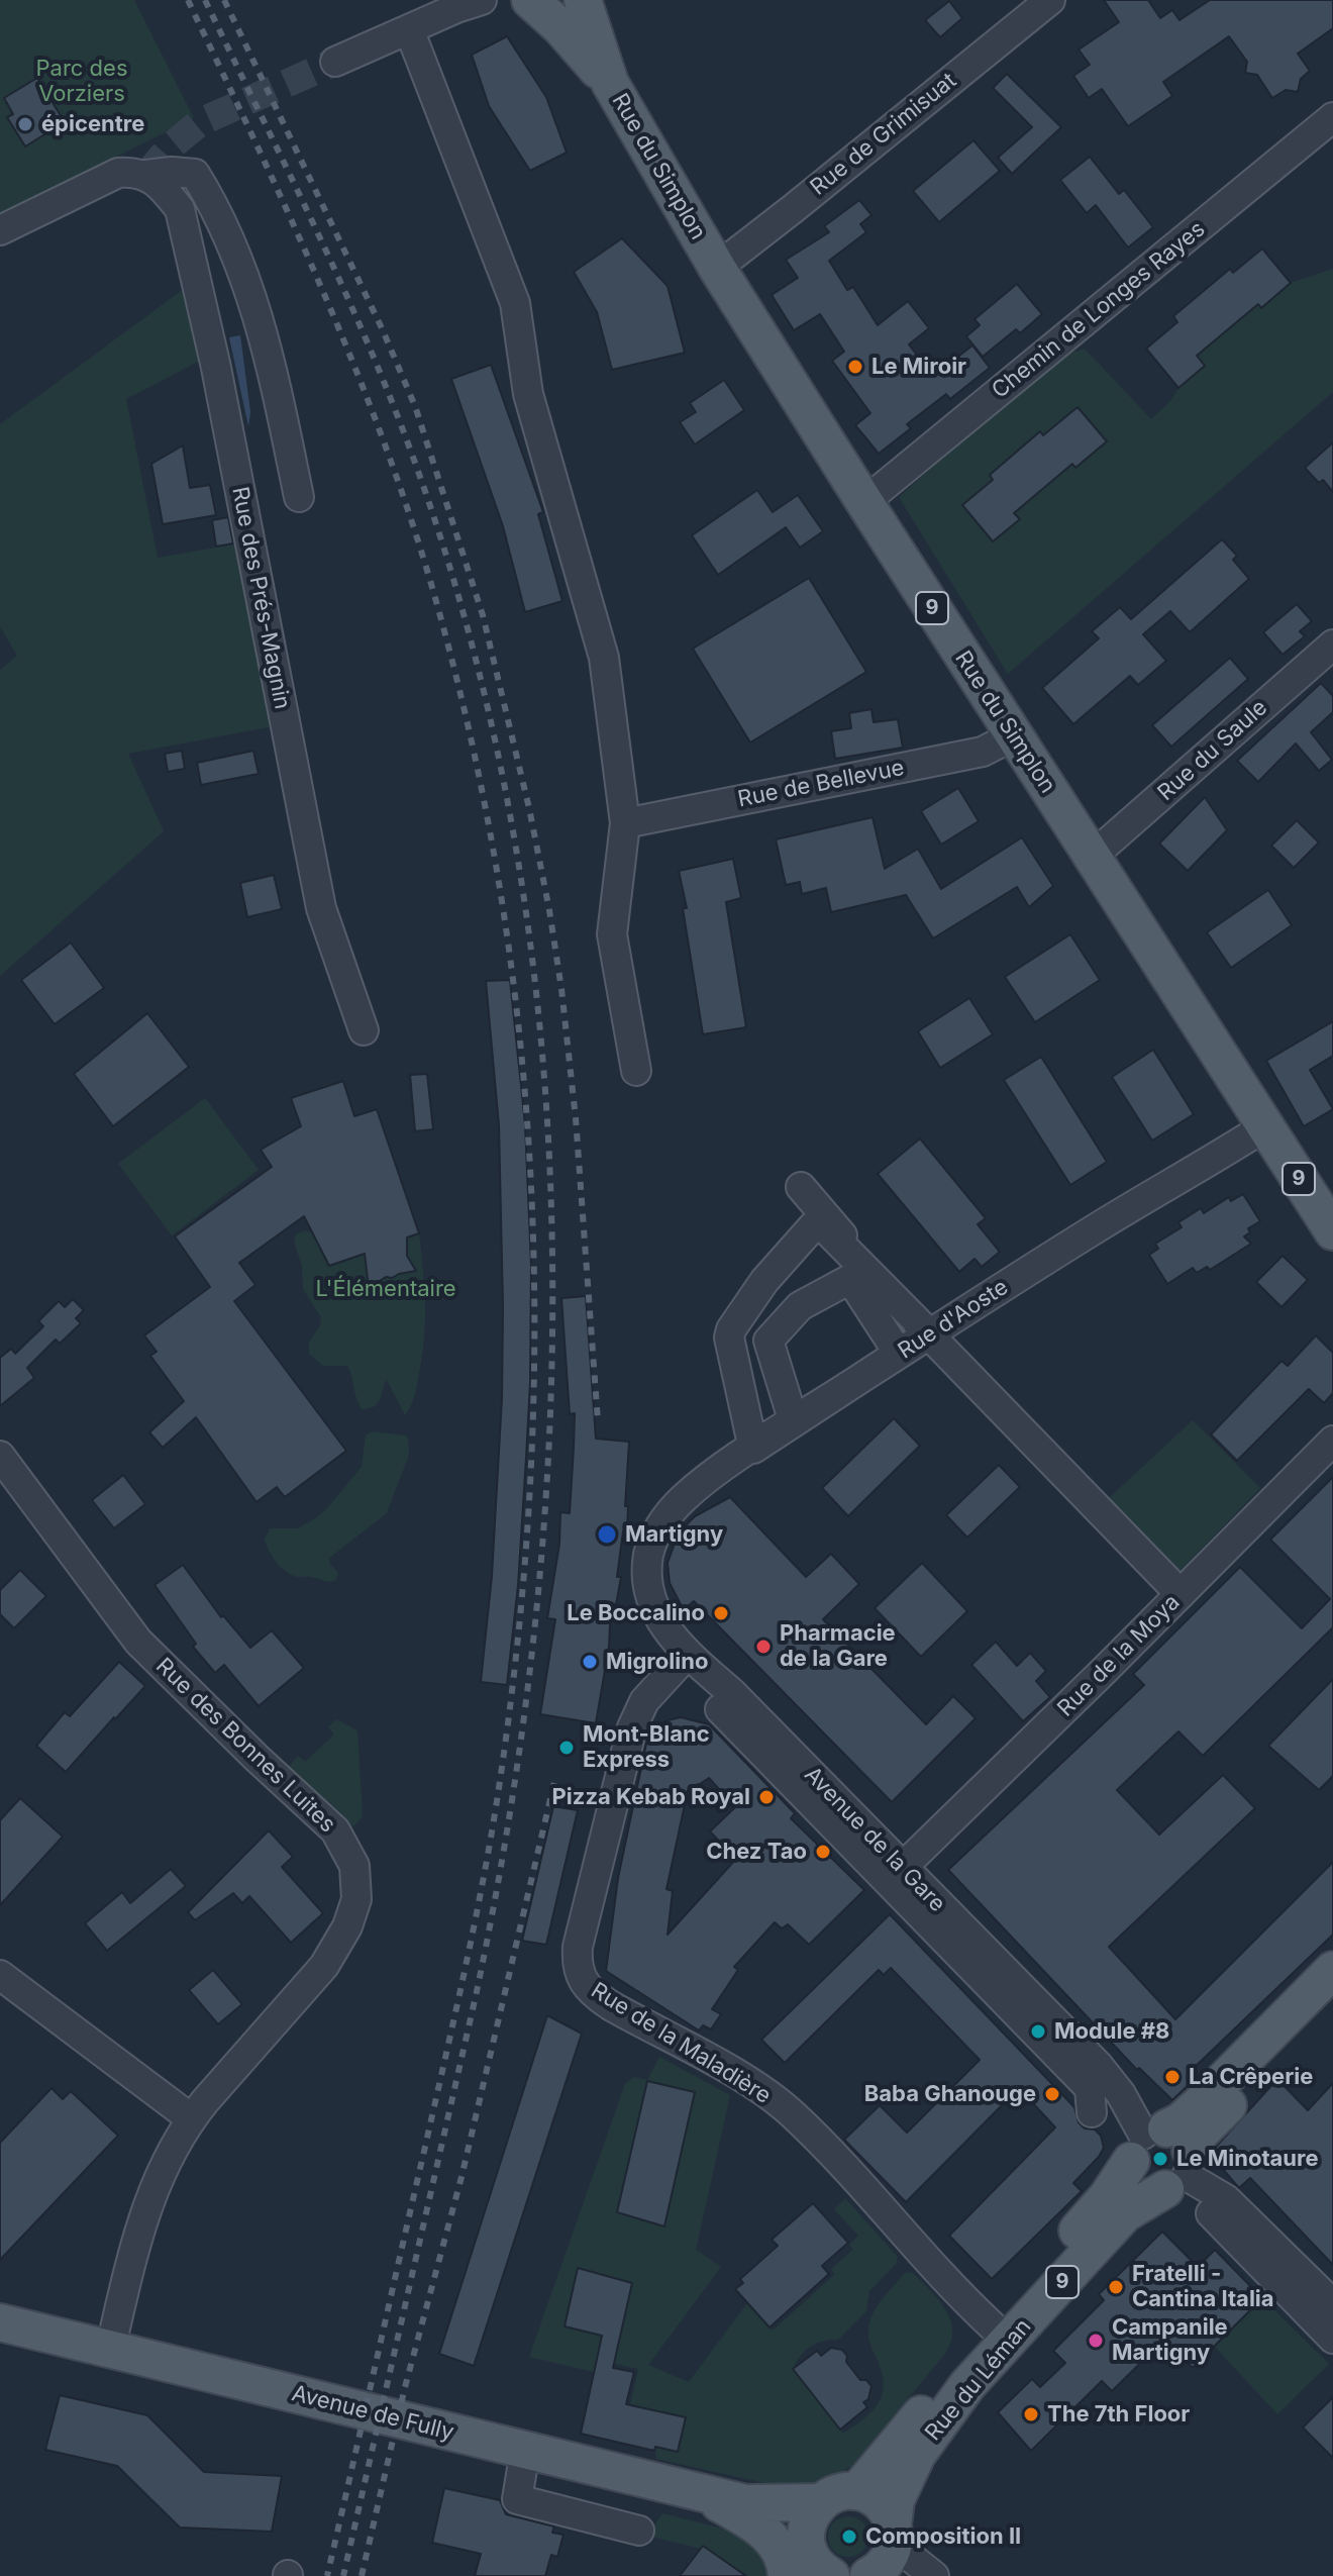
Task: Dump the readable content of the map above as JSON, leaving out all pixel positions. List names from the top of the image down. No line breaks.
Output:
{"streets":{"main road":["Rue du Simplon","9","Rue du Léman","Avenue de Fully"],"street":["Rue de Grimisuat","Chemin de Longes Rayes","Rue des Prés-Magnin","Rue du Saule","Rue de Bellevue","Rue d'Aoste","Rue de la Moya","Rue des Bonnes Luites","Avenue de la Gare","Rue de la Maladière"]},"crossings":[["Rue de Grimisuat","Rue du Simplon"],["Rue du Simplon","Chemin de Longes Rayes"],["Rue du Simplon","Rue du Saule"],["Rue du Simplon","Rue de Bellevue"],["Rue du Simplon","Rue d'Aoste"],["9","Rue du Léman"],["9","Avenue de Fully"],["Rue d'Aoste","Avenue de la Gare"],["Rue de la Moya","Avenue de la Gare"],["Rue des Bonnes Luites","Avenue de Fully"],["Avenue de la Gare","Rue de la Maladière"],["Avenue de la Gare","Rue du Léman"],["Rue de la Maladière","Rue du Léman"],["Rue du Léman","Avenue de Fully"]],"parks":["Parc des Vorziers","L'Élémentaire"],"places":["épicentre","Le Miroir","Martigny","Le Boccalino","Pharmacie de la Gare","Migrolino","Mont-Blanc Express","Pizza Kebab Royal","Chez Tao","Module #8","La Crêperie","Baba Ghanouge","Le Minotaure","Fratelli - Cantina Italia","Campanile Martigny","The 7th Floor","Composition II"]}
